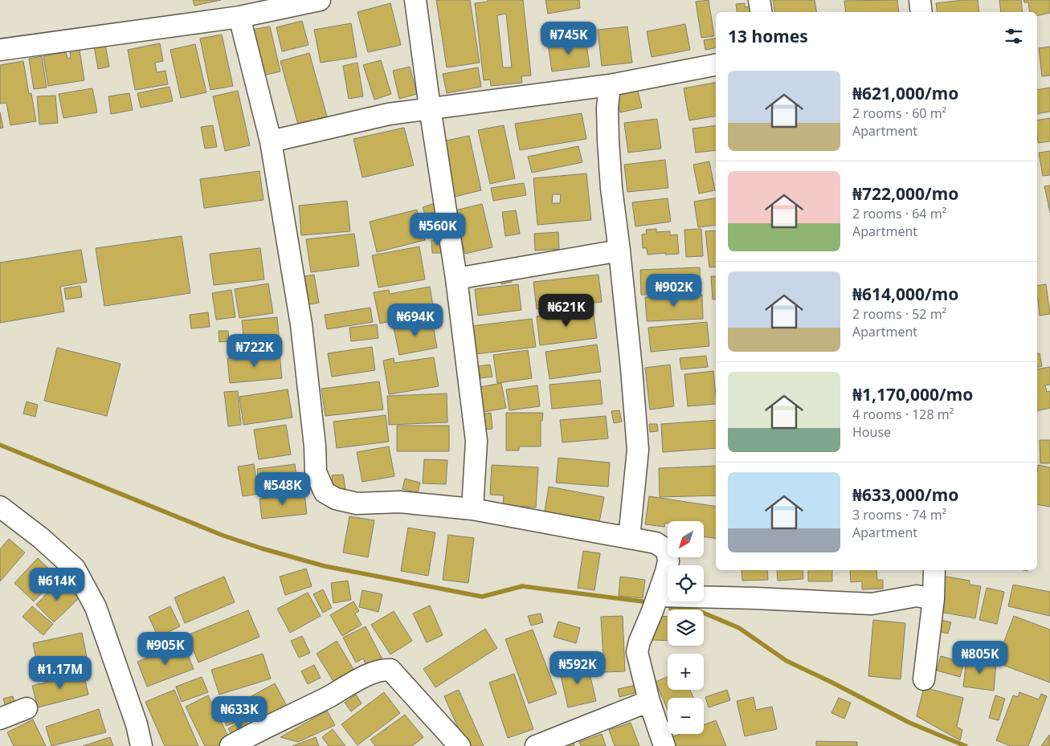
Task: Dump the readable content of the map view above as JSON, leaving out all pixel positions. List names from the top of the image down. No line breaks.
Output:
{"north":"bottom left","page":{"heading":"13 homes","price":["₦745K","₦560K","₦902K","₦621K","₦694K","₦722K","₦548K","₦614K","₦905K","₦805K","₦592K","₦1.17M","₦633K"],"list":[{"name":"₦621,000/mo","note":"2 rooms · 60 m² · Apartment"},{"name":"₦722,000/mo","note":"2 rooms · 64 m² · Apartment"},{"name":"₦614,000/mo","note":"2 rooms · 52 m² · Apartment"},{"name":"₦1,170,000/mo","note":"4 rooms · 128 m² · House"},{"name":"₦633,000/mo","note":"3 rooms · 74 m² · Apartment"}],"map_buttons":["+","−"]}}
